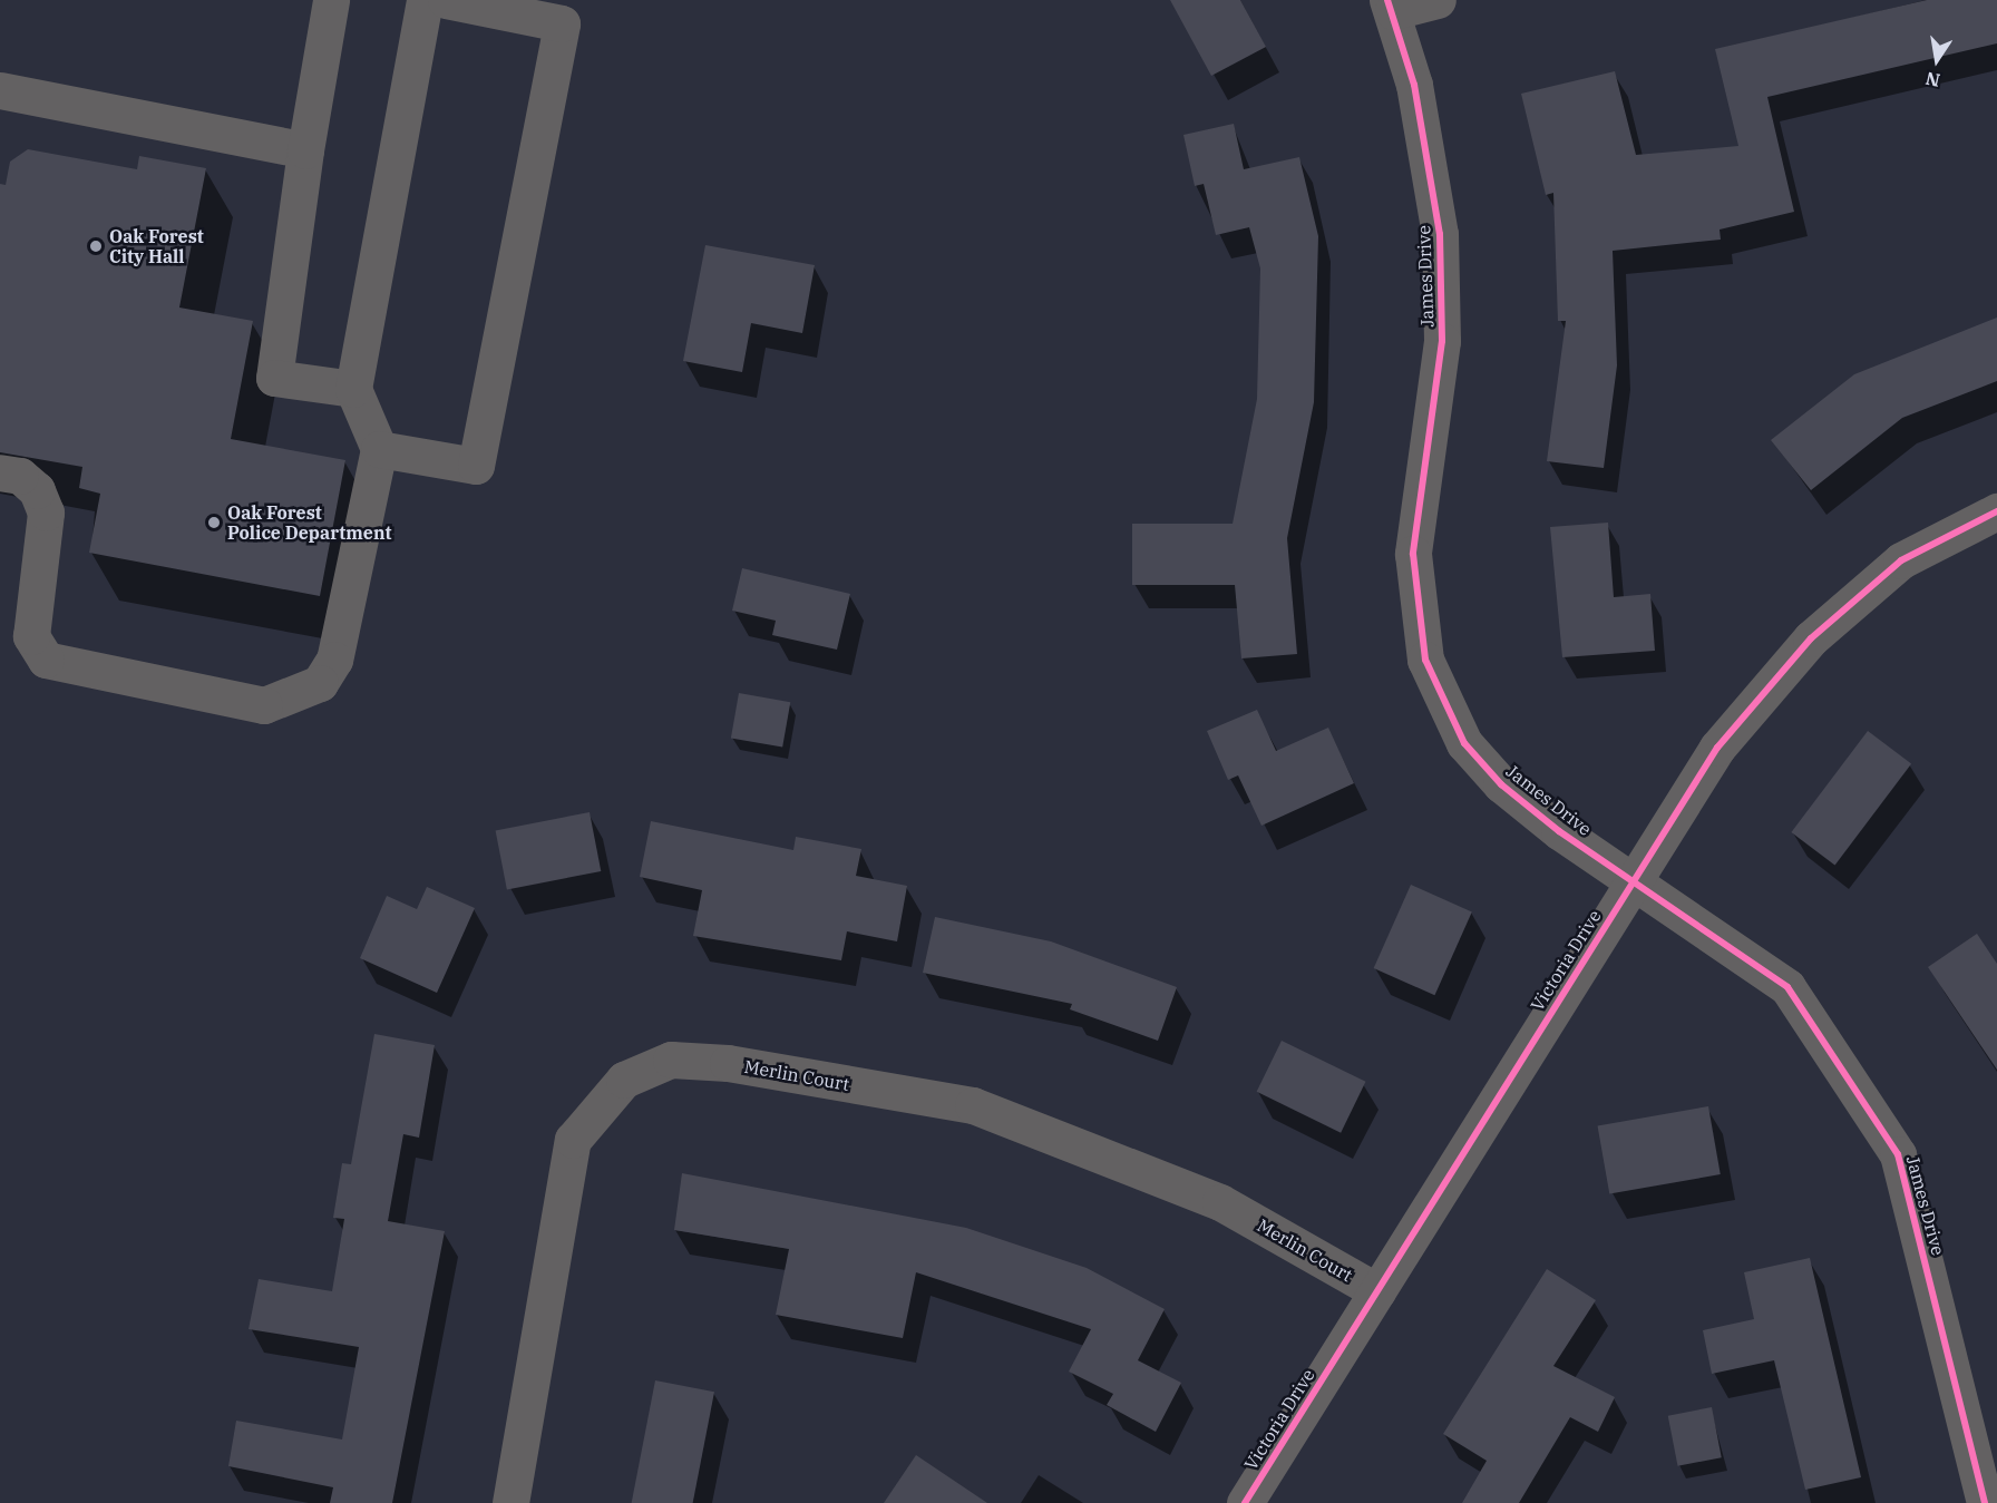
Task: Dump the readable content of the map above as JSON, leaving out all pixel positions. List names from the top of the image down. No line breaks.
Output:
{"streets":{"street":["James Drive","Victoria Drive","Merlin Court"]},"crossings":[["James Drive","Victoria Drive"],["Victoria Drive","Merlin Court"]],"places":["Oak Forest City Hall","Oak Forest Police Department"],"north":"bottom"}
